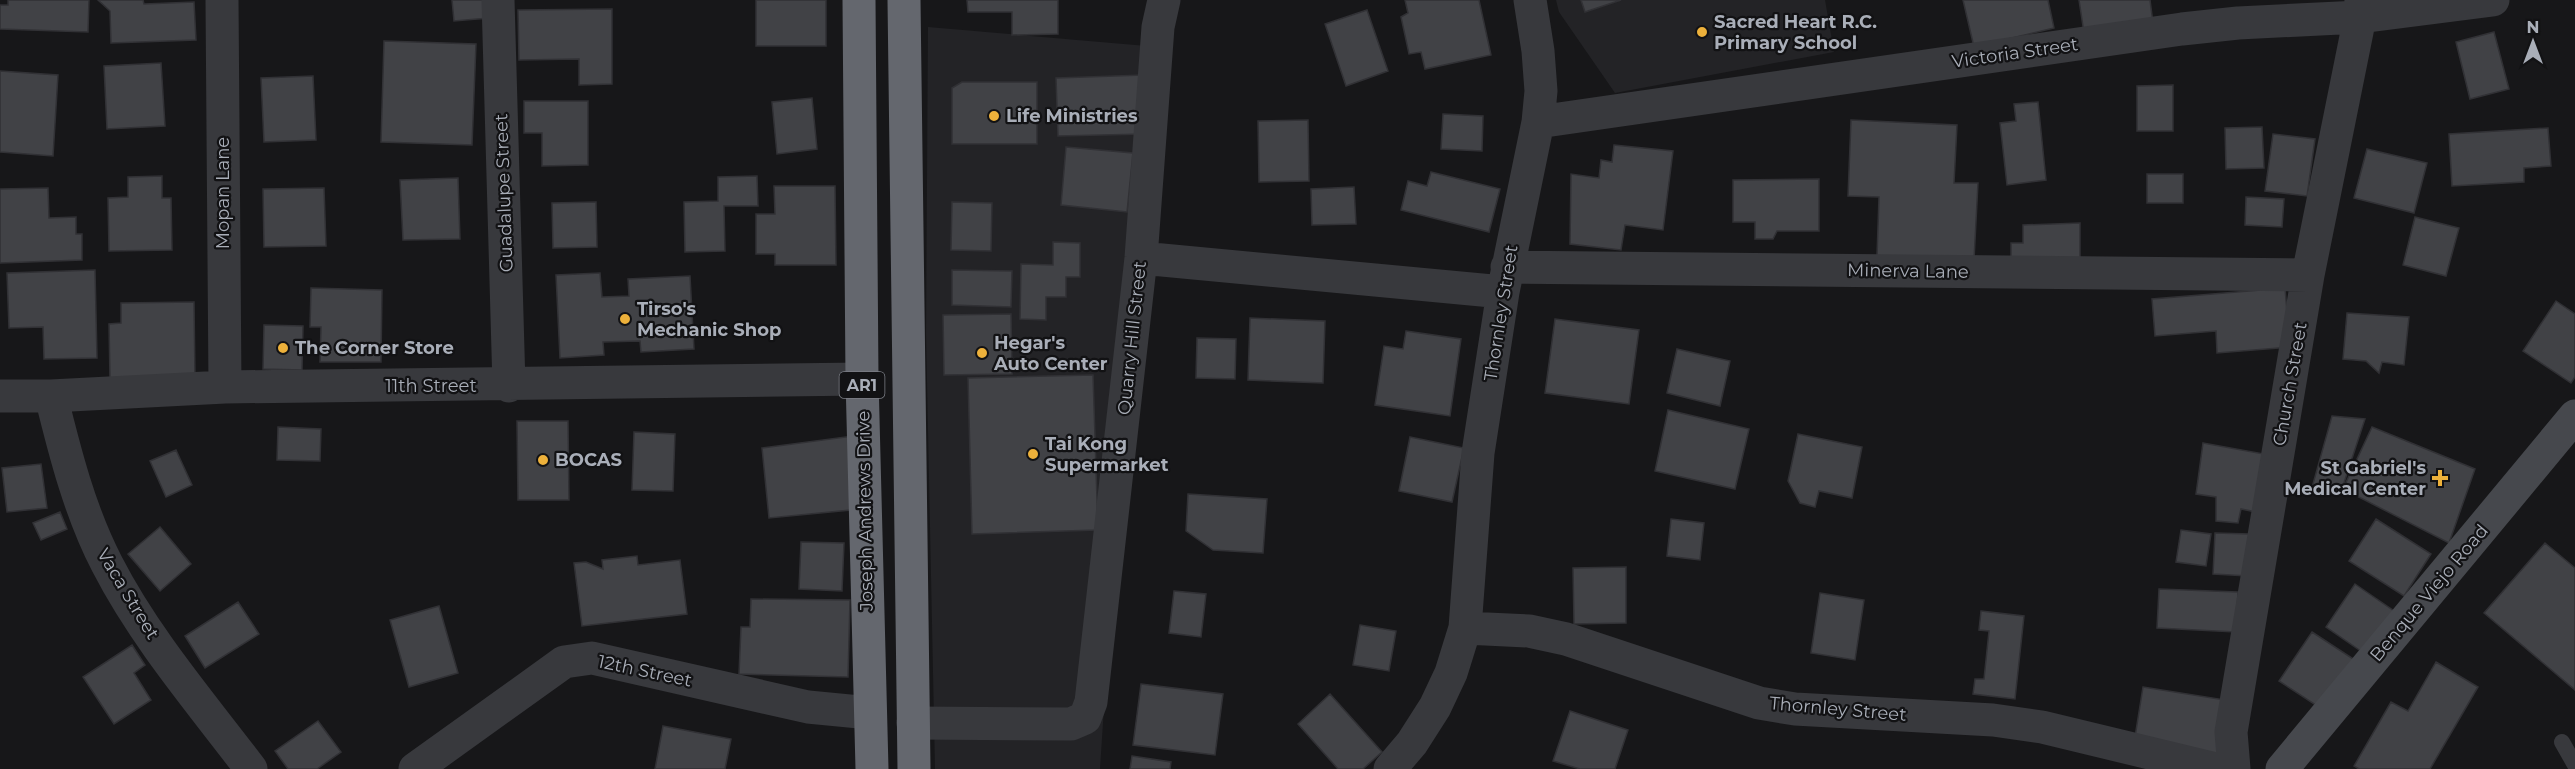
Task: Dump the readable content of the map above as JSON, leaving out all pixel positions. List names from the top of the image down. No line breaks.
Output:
{"streets":{"highway":["AR1","Joseph Andrews Drive"],"main road":["Benque Viejo Road"],"street":["Victoria Street","Mopan Lane","Guadalupe Street","Minerva Lane","Thornley Street","Quarry Hill Street","Church Street","11th Street","Vaca Street","12th Street"]},"crossings":[["Victoria Street","Thornley Street"],["Victoria Street","Church Street"],["Mopan Lane","11th Street"],["Guadalupe Street","11th Street"],["Minerva Lane","Thornley Street"],["Minerva Lane","Quarry Hill Street"],["Minerva Lane","Church Street"],["Quarry Hill Street","AR1"],["11th Street","Joseph Andrews Drive"],["11th Street","Vaca Street"],["Joseph Andrews Drive","12th Street"]],"places":{"other":["Sacred Heart R.C. Primary School","Life Ministries","Tirso's Mechanic Shop","The Corner Store","Hegar's Auto Center","Tai Kong Supermarket","BOCAS"],"health":["St Gabriel's Medical Center"]},"north":"top"}
